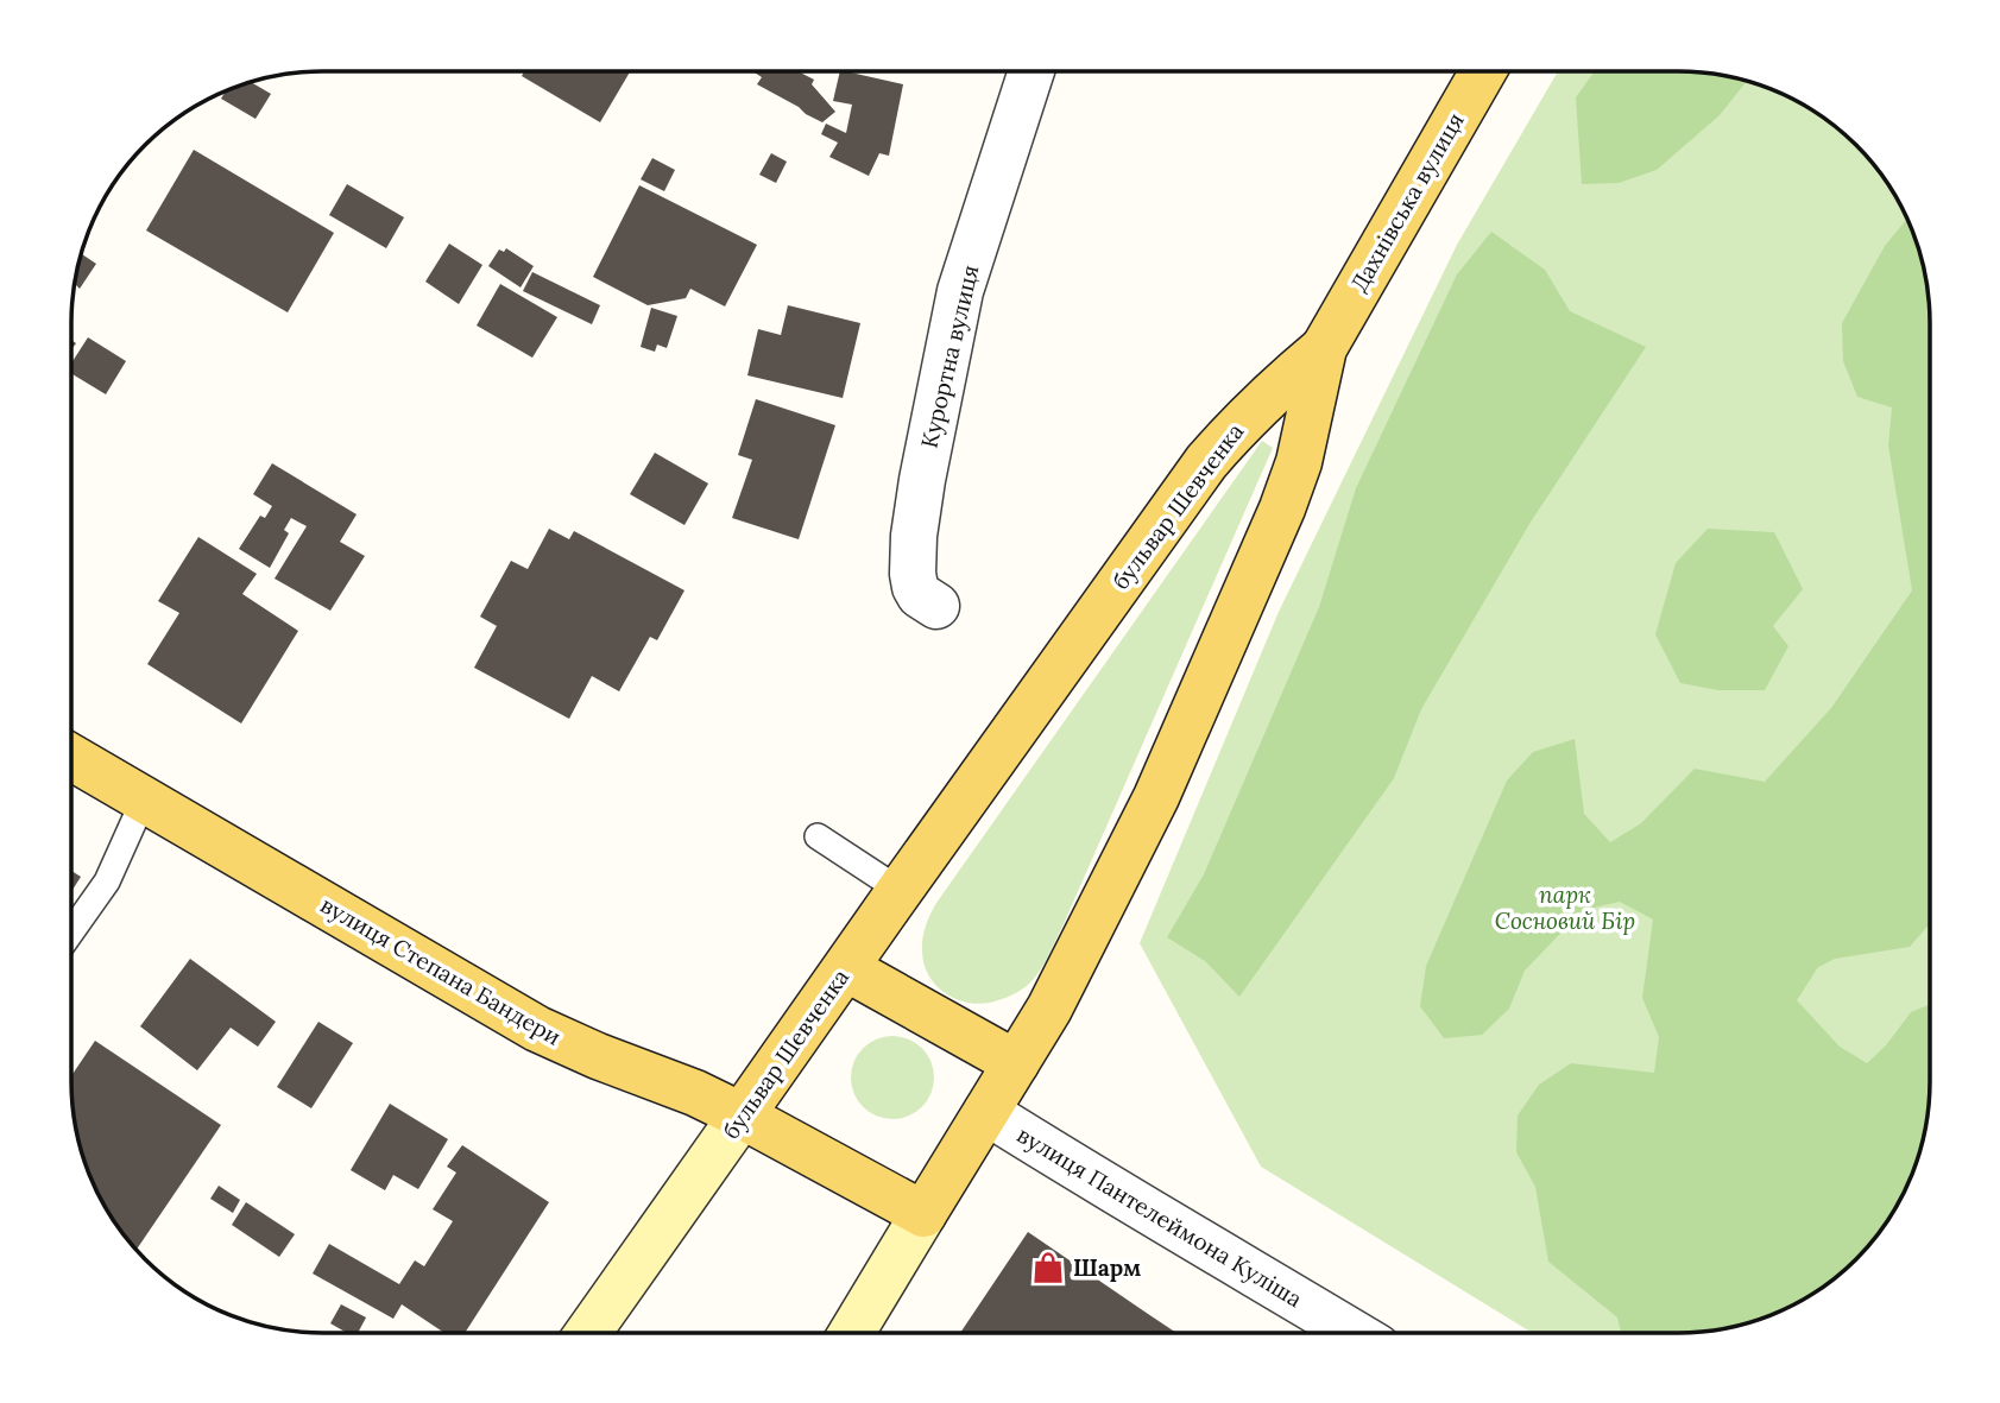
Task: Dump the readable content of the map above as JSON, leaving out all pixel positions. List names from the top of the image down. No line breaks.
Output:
{"streets":{"main road":["Дахнівська вулиця","бульвар Шевченка","вулиця Степана Бандери"],"street":["Курортна вулиця","вулиця Пантелеймона Куліша"]},"crossings":[["Дахнівська вулиця","бульвар Шевченка"],["бульвар Шевченка","вулиця Степана Бандери"]],"parks":["парк Сосновий Бір"],"places":{"shop":["Шарм"]}}
